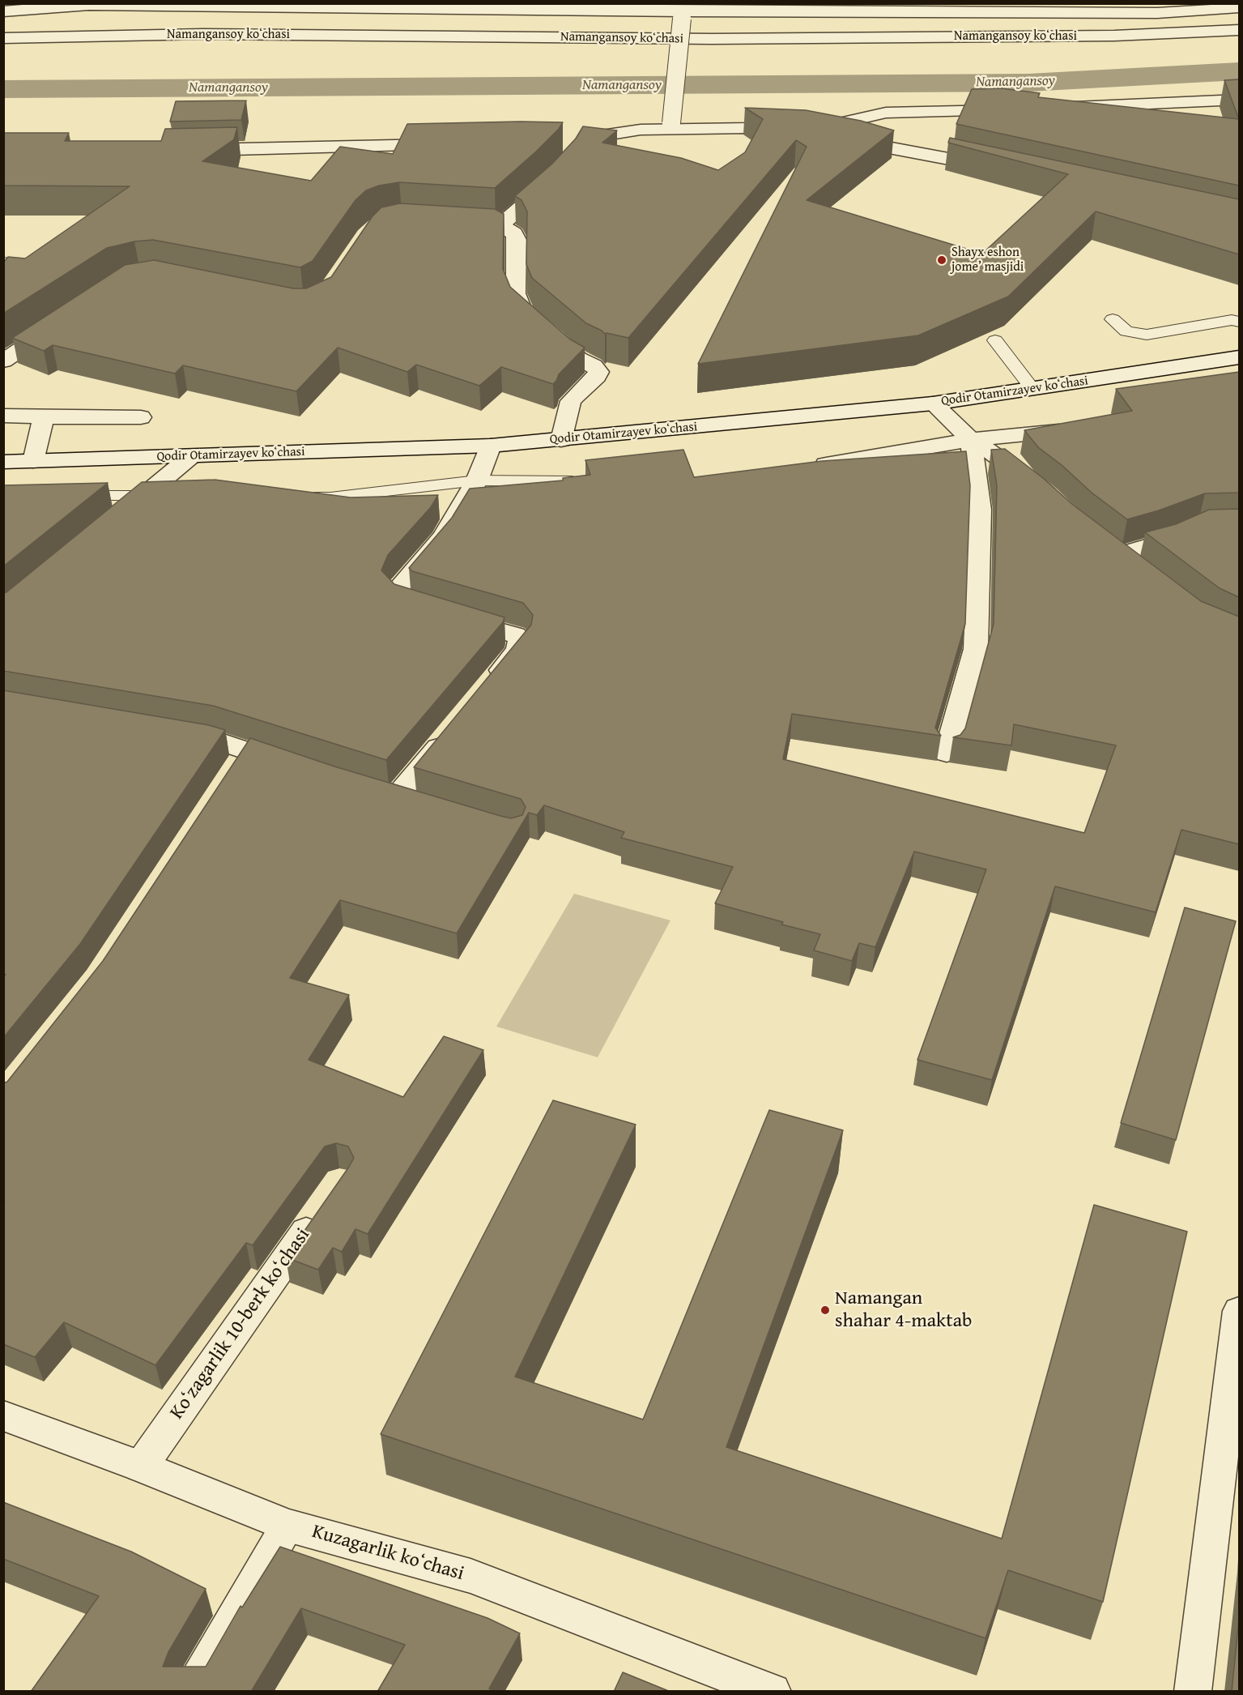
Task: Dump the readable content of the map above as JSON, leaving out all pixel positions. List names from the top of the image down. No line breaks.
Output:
{"streets":{"street":["Namangansoy koʻchasi","Qodir Otamirzayev koʻchasi","Koʻzagarlik 10-berk koʻchasi","Kuzagarlik koʻchasi"]},"crossings":[["Koʻzagarlik 10-berk koʻchasi","Kuzagarlik koʻchasi"]],"water":["Namangansoy"],"places":["Shayx eshon jome’ masjidi","Namangan shahar 4-maktab"]}
